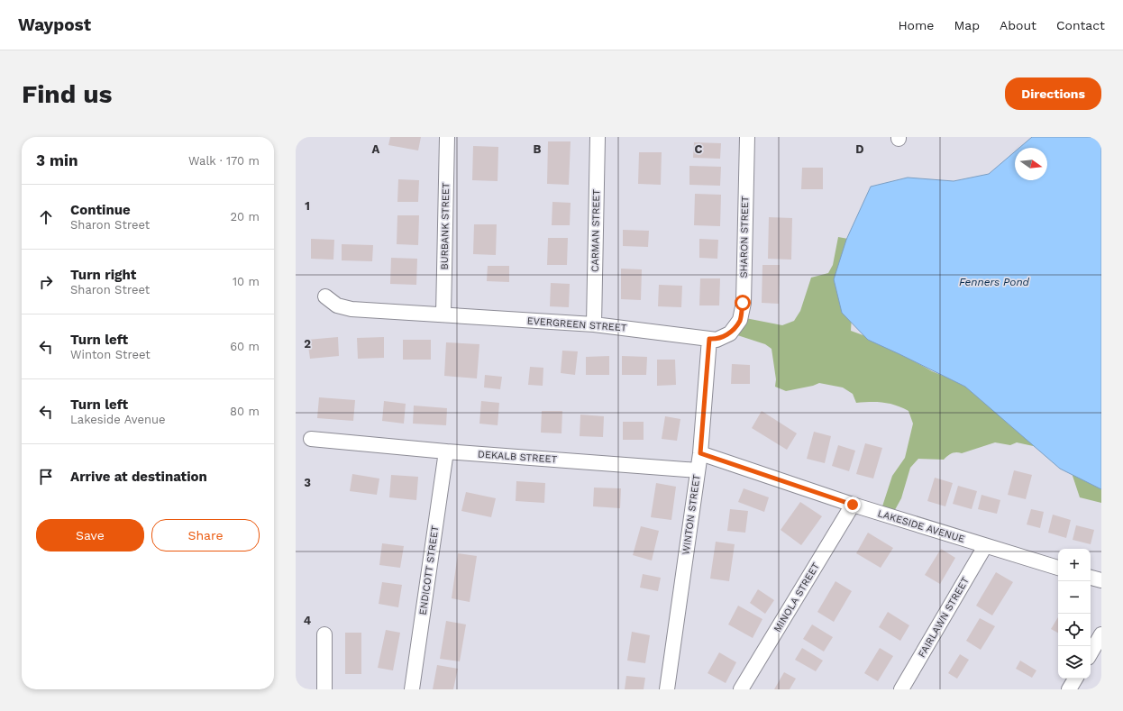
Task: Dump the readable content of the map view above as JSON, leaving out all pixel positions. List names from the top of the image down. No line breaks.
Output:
{"streets":{"street":["BURBANK STREET","CARMAN STREET","SHARON STREET","EVERGREEN STREET","DEKALB STREET","WINTON STREET","LAKESIDE AVENUE","ENDICOTT STREET","MINOLA STREET","FAIRLAWN STREET"]},"crossings":[["BURBANK STREET","EVERGREEN STREET"],["CARMAN STREET","EVERGREEN STREET"],["SHARON STREET","EVERGREEN STREET"],["SHARON STREET","WINTON STREET"],["EVERGREEN STREET","WINTON STREET"],["DEKALB STREET","WINTON STREET"],["DEKALB STREET","ENDICOTT STREET"],["WINTON STREET","LAKESIDE AVENUE"],["LAKESIDE AVENUE","MINOLA STREET"],["LAKESIDE AVENUE","FAIRLAWN STREET"]],"water":["Fenners Pond"],"north":"right","page":{"header":"Waypost","nav":["Home","Map","About","Contact"],"buttons":["Directions",["Save","Share"]],"title":"Find us","heading":["3 min","Walk · 170 m"],"list":[["Continue","Sharon Street","20 m"],["Turn right","Sharon Street","10 m"],["Turn left","Winton Street","60 m"],["Turn left","Lakeside Avenue","80 m"],"Arrive at destination"],"map_buttons":["+","−"]},"grid":{"columns":["A","B","C","D"],"rows":["1","2","3","4"]}}
